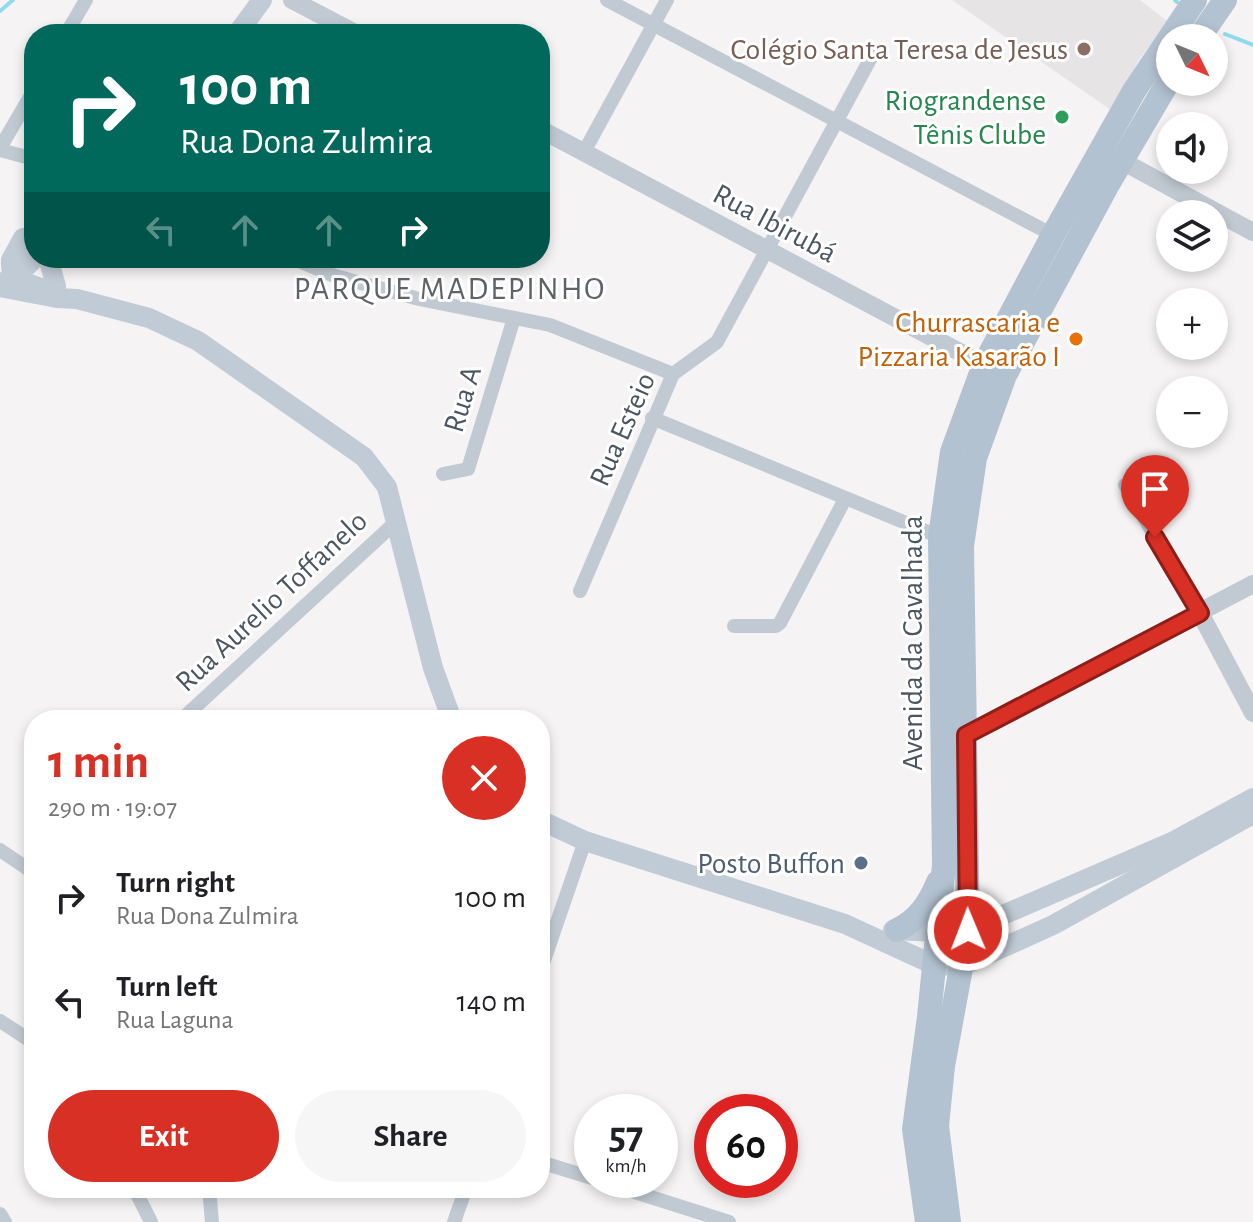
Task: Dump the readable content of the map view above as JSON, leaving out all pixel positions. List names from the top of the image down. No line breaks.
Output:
{"streets":{"main road":["Avenida da Cavalhada"],"street":["Rua Ibirubá","Rua A","Rua Esteio","Rua Aurelio Toffanelo"]},"crossings":[["Rua Ibirubá","Rua Esteio"],["Rua Ibirubá","Avenida da Cavalhada"]],"districts":["PARQUE MADEPINHO"],"places":["Colégio Santa Teresa de Jesus","Riograndense Tênis Clube","Churrascaria e Pizzaria Kasarão I","Posto Buffon"],"north":"bottom right","page":{"map_buttons":["+","−"],"turn":["100 m","Rua Dona Zulmira"],"heading":["1 min","290 m · 19:07"],"list":[{"name":"Turn right","note":"Rua Dona Zulmira","value":"100 m"},{"name":"Turn left","note":"Rua Laguna","value":"140 m"}],"buttons":["Exit","Share"],"speed":"57 km/h","limit":"60"}}
